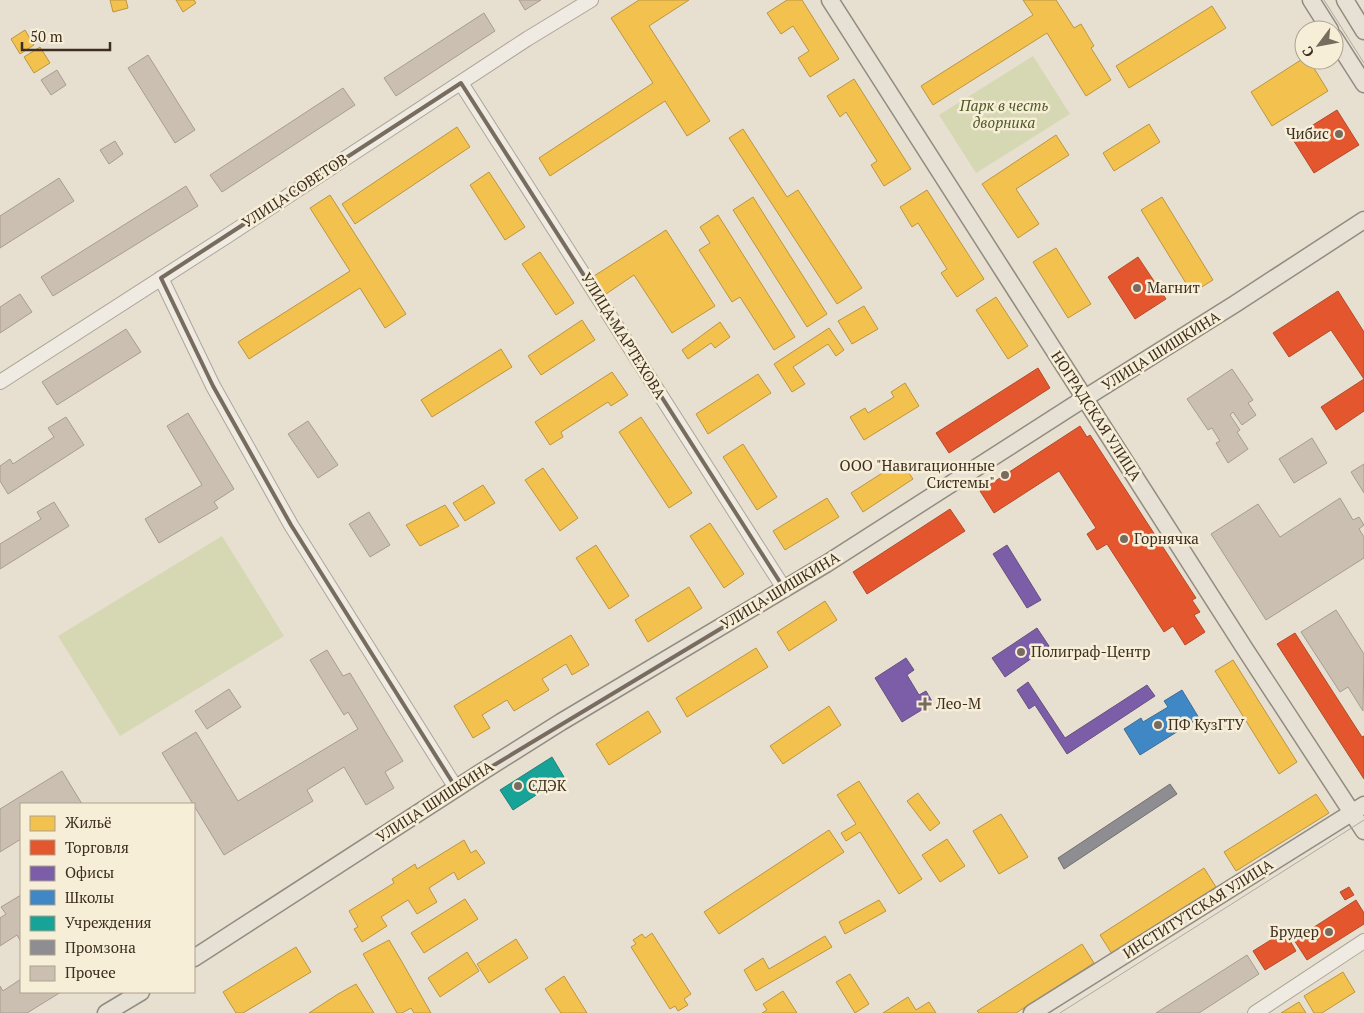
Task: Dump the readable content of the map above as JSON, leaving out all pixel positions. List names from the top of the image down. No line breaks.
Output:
{"streets":{"main road":["УЛИЦА ШИШКИНА","НОГРАДСКАЯ УЛИЦА","ИНСТИТУТСКАЯ УЛИЦА"],"street":["УЛИЦА СОВЕТОВ","УЛИЦА МАРТЕХОВА"]},"crossings":[["УЛИЦА СОВЕТОВ","УЛИЦА МАРТЕХОВА"],["УЛИЦА МАРТЕХОВА","УЛИЦА ШИШКИНА"],["УЛИЦА ШИШКИНА","НОГРАДСКАЯ УЛИЦА"],["НОГРАДСКАЯ УЛИЦА","ИНСТИТУТСКАЯ УЛИЦА"]],"parks":["Парк в честь дворника"],"places":{"other":["Чибис","Магнит","ООО \"Навигационные Системы\"","Горнячка","Полиграф-Центр","ПФ КузГТУ","СДЭК","Брудер"],"health":["Лео-М"]},"legend":["Жильё","Торговля","Офисы","Школы","Учреждения","Промзона","Прочее"],"scale_bar":"50 m","north":"bottom left"}
